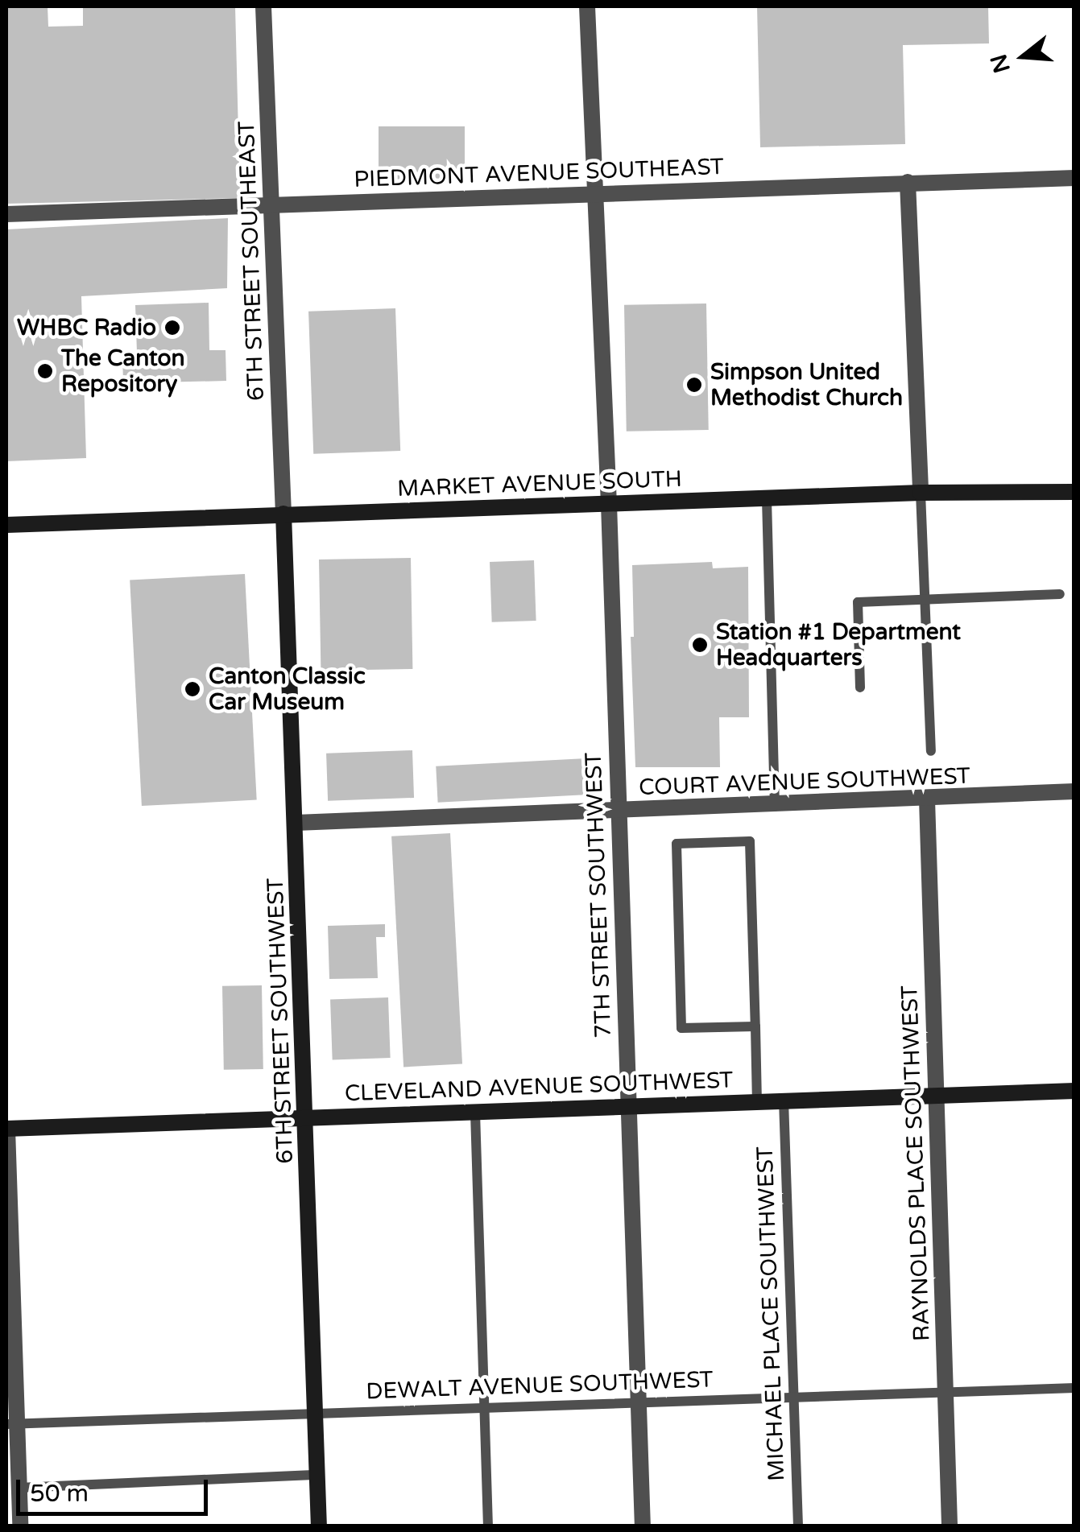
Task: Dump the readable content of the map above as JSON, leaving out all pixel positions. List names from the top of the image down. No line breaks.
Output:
{"streets":{"street":["PIEDMONT AVENUE SOUTHEAST","6TH STREET SOUTHEAST","MARKET AVENUE SOUTH","COURT AVENUE SOUTHWEST","7TH STREET SOUTHWEST","6TH STREET SOUTHWEST","CLEVELAND AVENUE SOUTHWEST","RAYNOLDS PLACE SOUTHWEST"],"lane":["MICHAEL PLACE SOUTHWEST","DEWALT AVENUE SOUTHWEST"]},"crossings":[["PIEDMONT AVENUE SOUTHEAST","6TH STREET SOUTHEAST"],["PIEDMONT AVENUE SOUTHEAST","7TH STREET SOUTHWEST"],["6TH STREET SOUTHEAST","MARKET AVENUE SOUTH"],["6TH STREET SOUTHEAST","6TH STREET SOUTHWEST"],["MARKET AVENUE SOUTH","7TH STREET SOUTHWEST"],["MARKET AVENUE SOUTH","6TH STREET SOUTHWEST"],["COURT AVENUE SOUTHWEST","7TH STREET SOUTHWEST"],["COURT AVENUE SOUTHWEST","6TH STREET SOUTHWEST"],["COURT AVENUE SOUTHWEST","RAYNOLDS PLACE SOUTHWEST"],["7TH STREET SOUTHWEST","CLEVELAND AVENUE SOUTHWEST"],["7TH STREET SOUTHWEST","DEWALT AVENUE SOUTHWEST"],["6TH STREET SOUTHWEST","CLEVELAND AVENUE SOUTHWEST"],["6TH STREET SOUTHWEST","DEWALT AVENUE SOUTHWEST"],["CLEVELAND AVENUE SOUTHWEST","RAYNOLDS PLACE SOUTHWEST"],["CLEVELAND AVENUE SOUTHWEST","MICHAEL PLACE SOUTHWEST"],["RAYNOLDS PLACE SOUTHWEST","DEWALT AVENUE SOUTHWEST"],["MICHAEL PLACE SOUTHWEST","DEWALT AVENUE SOUTHWEST"]],"places":["WHBC Radio","The Canton Repository","Simpson United Methodist Church","Station #1 Department Headquarters","Canton Classic Car Museum"],"scale_bar":"50 m","north":"left"}
